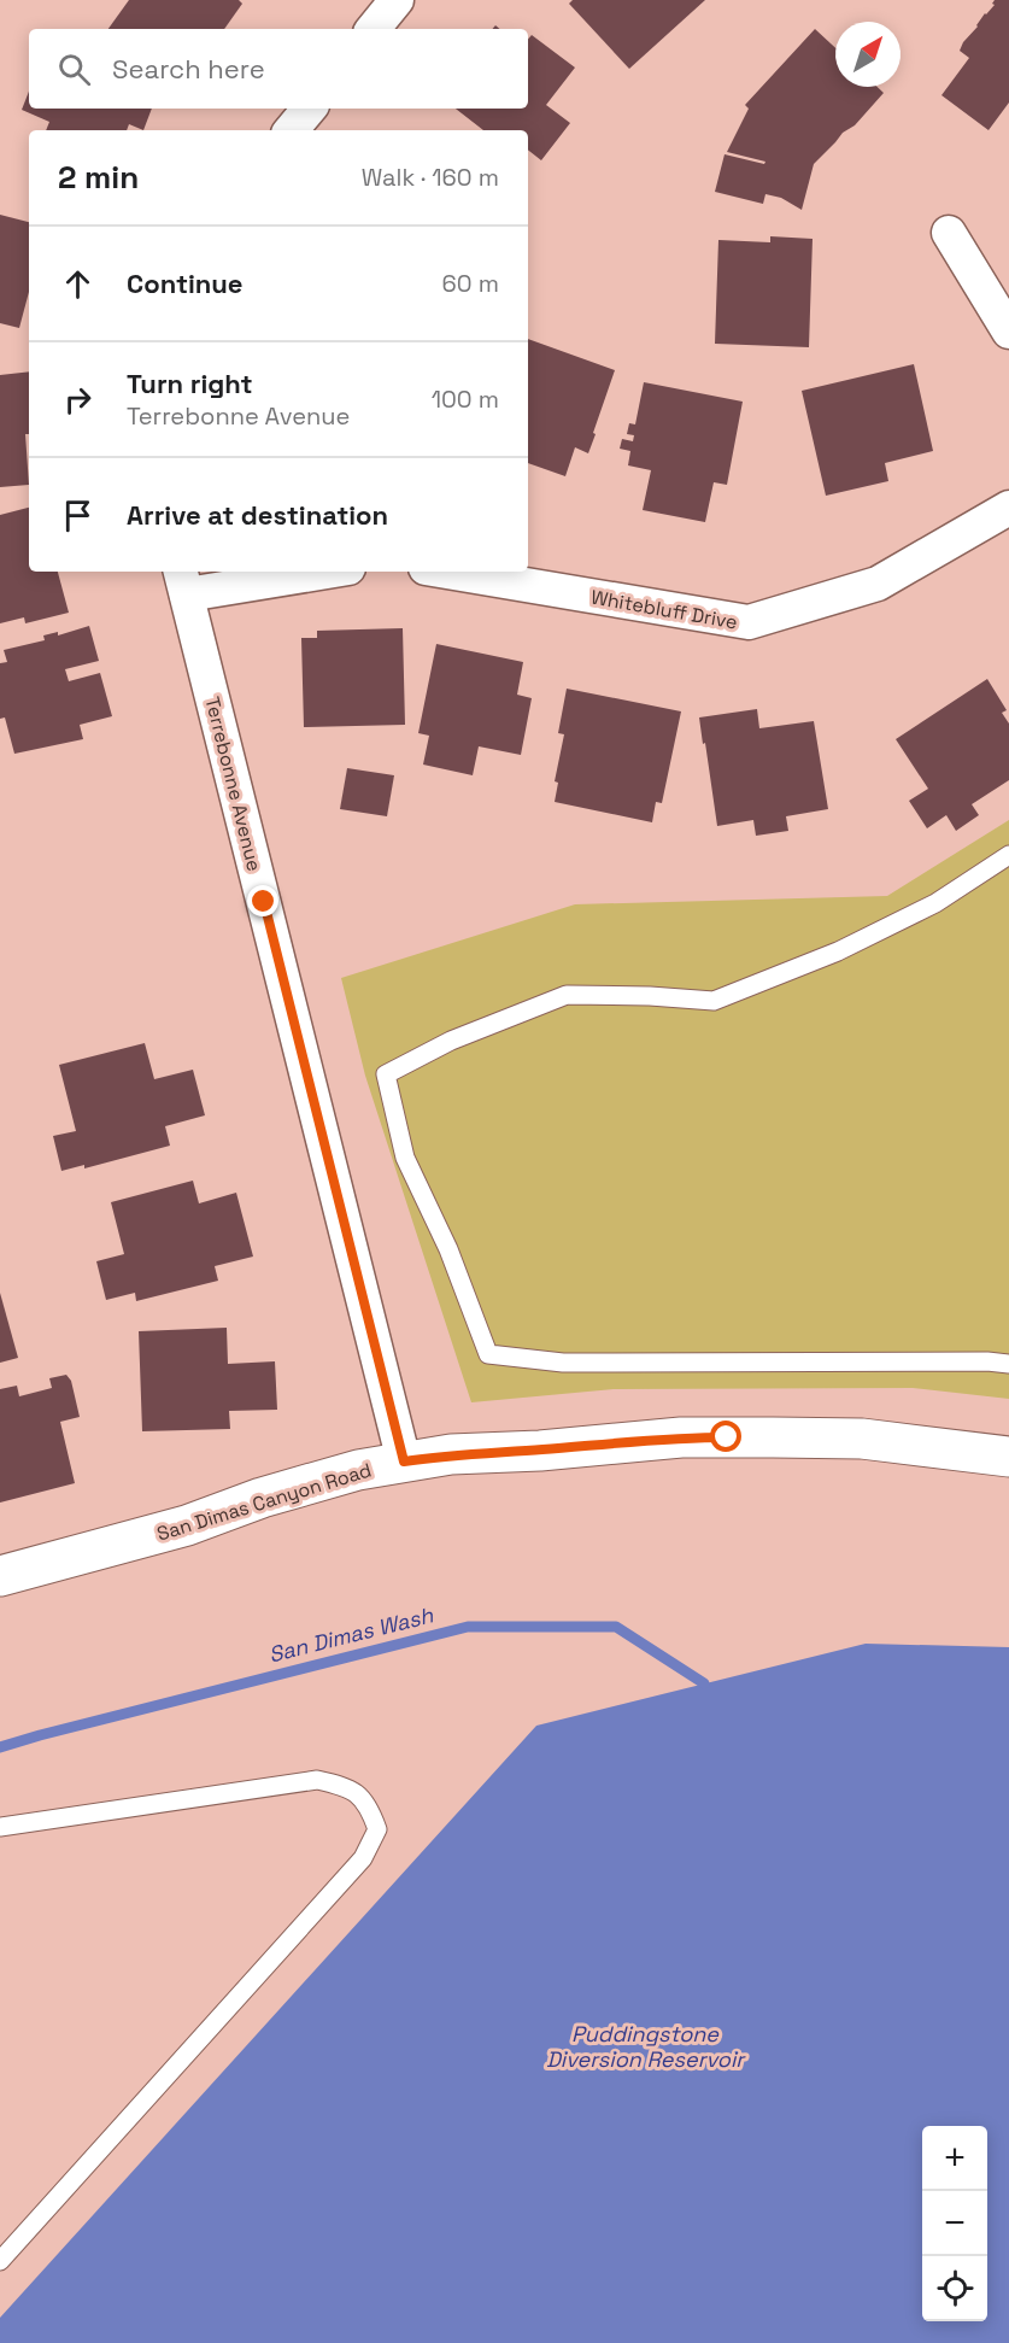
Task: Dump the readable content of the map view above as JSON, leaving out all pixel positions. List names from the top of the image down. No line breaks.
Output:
{"streets":{"street":["Whitebluff Drive","Terrebonne Avenue","San Dimas Canyon Road"]},"crossings":[["Terrebonne Avenue","San Dimas Canyon Road"]],"water":["San Dimas Wash","Puddingstone Diversion Reservoir"],"north":"top right","page":{"search":"Search here","heading":["2 min","Walk · 160 m"],"list":[["Continue","60 m"],["Turn right","Terrebonne Avenue","100 m"],"Arrive at destination"],"map_buttons":["+","−"]}}
